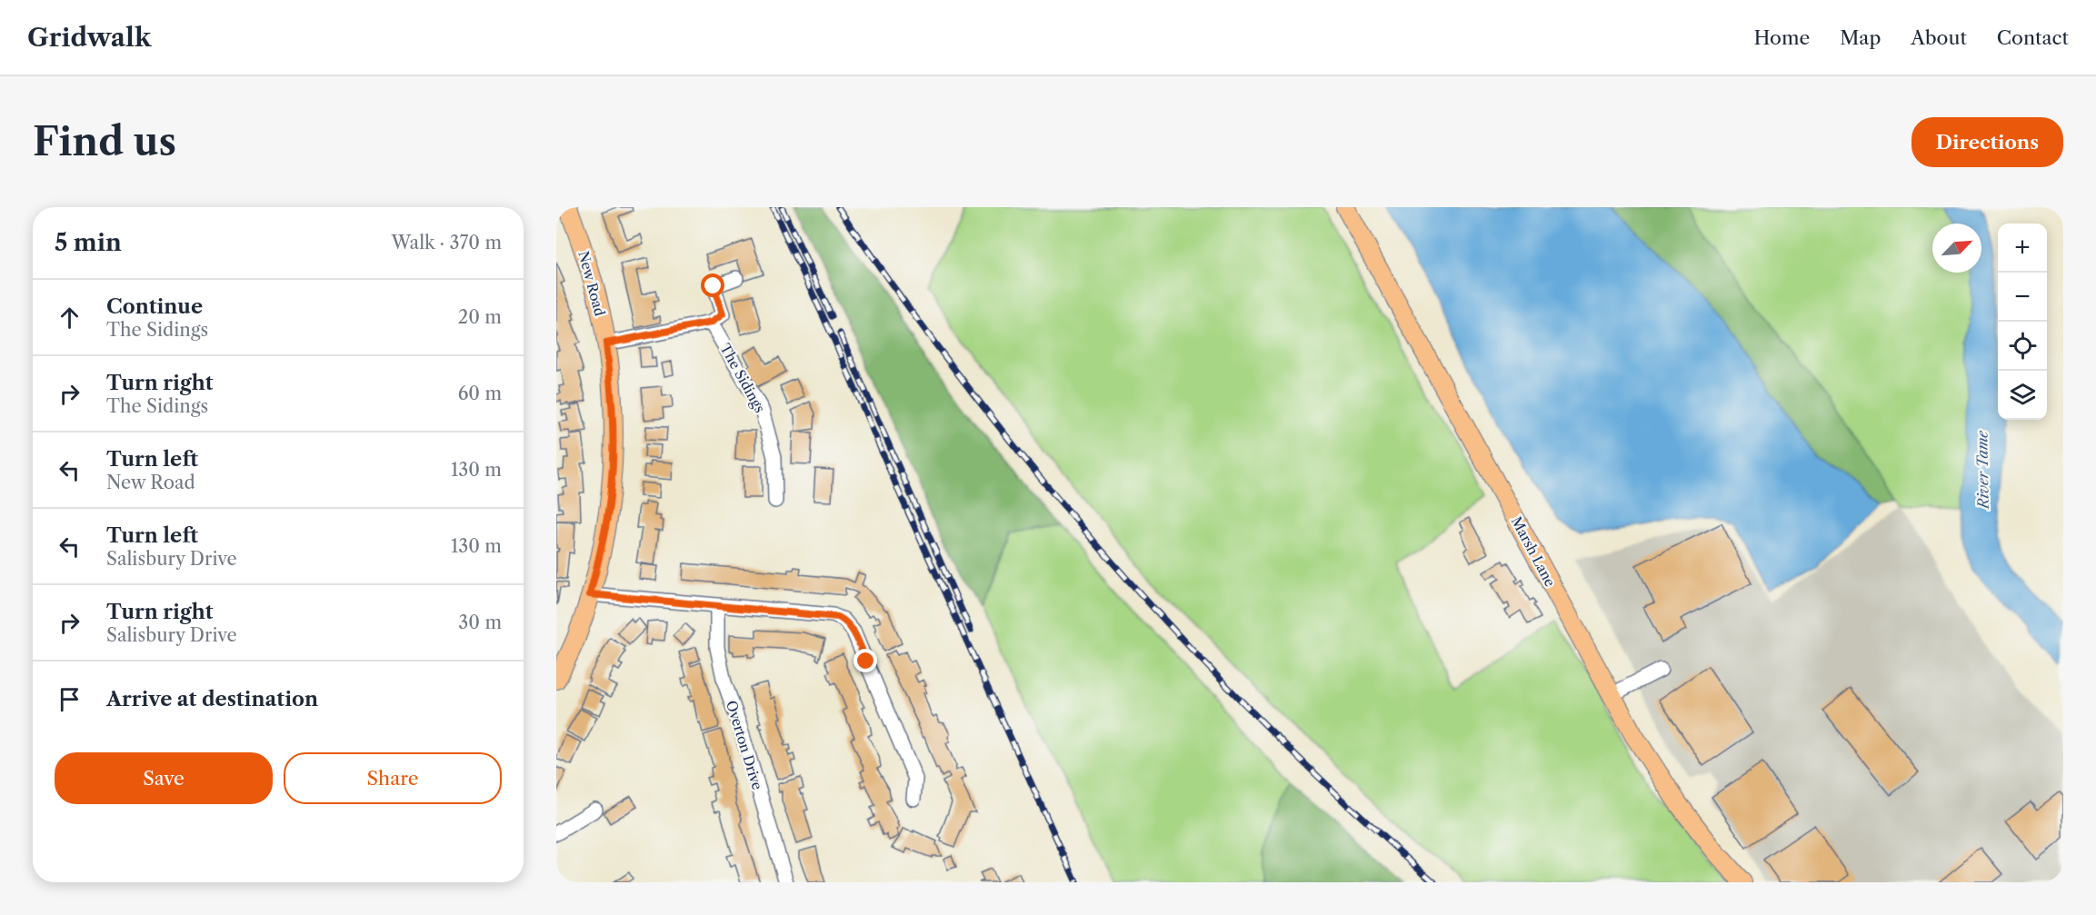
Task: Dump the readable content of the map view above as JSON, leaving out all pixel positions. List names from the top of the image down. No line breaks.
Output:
{"streets":{"main road":["New Road","Marsh Lane"],"street":["The Sidings","Overton Drive"]},"water":["River Tame"],"north":"top right","page":{"header":"Gridwalk","nav":["Home","Map","About","Contact"],"buttons":["Directions",["Save","Share"]],"title":"Find us","heading":["5 min","Walk · 370 m"],"map_buttons":["+","−"],"list":[["Continue","The Sidings","20 m"],["Turn right","The Sidings","60 m"],["Turn left","New Road","130 m"],["Turn left","Salisbury Drive","130 m"],["Turn right","Salisbury Drive","30 m"],"Arrive at destination"]}}
